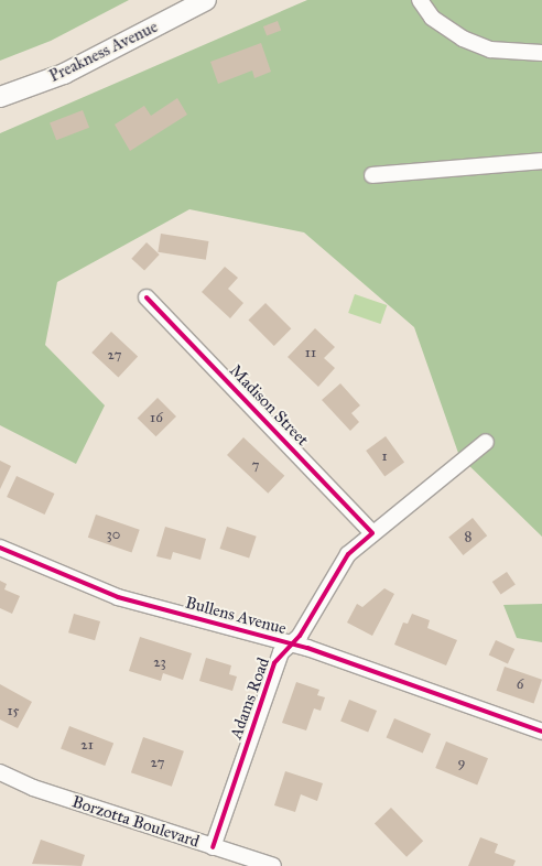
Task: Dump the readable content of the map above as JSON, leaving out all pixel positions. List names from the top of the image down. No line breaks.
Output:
{"streets":{"main road":["Preakness Avenue"],"street":["Madison Street","Bullens Avenue","Adams Road","Borzotta Boulevard"]},"crossings":[["Madison Street","Adams Road"],["Bullens Avenue","Adams Road"],["Adams Road","Borzotta Boulevard"]],"house_numbers":["11","27","16","1","7","30","8","23","6","15","21","27","9"]}
